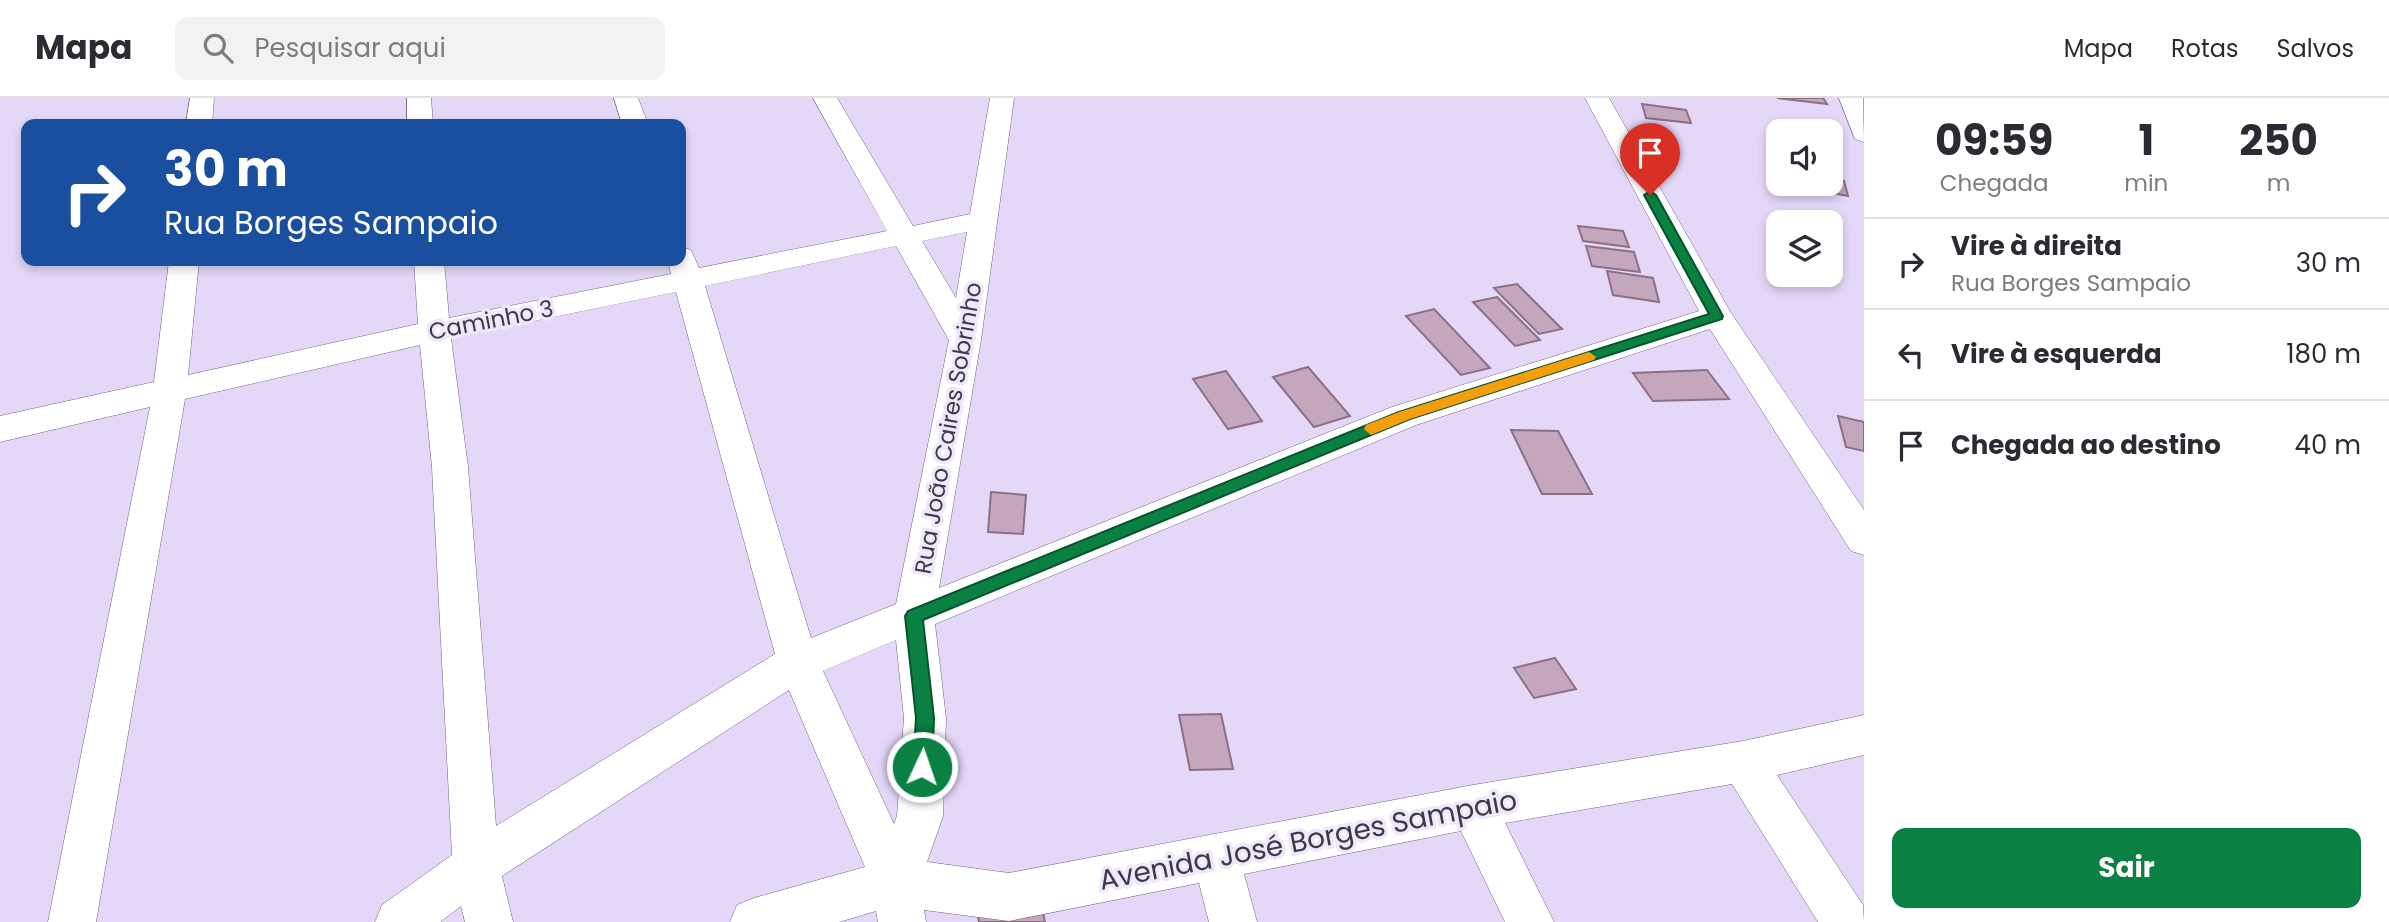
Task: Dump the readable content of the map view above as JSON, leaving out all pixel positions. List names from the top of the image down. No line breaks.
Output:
{"streets":{"street":["Caminho 3","Rua João Caires Sobrinho","Avenida José Borges Sampaio"]},"crossings":[["Caminho 3","Rua João Caires Sobrinho"],["Rua João Caires Sobrinho","Avenida José Borges Sampaio"]],"page":{"header":"Mapa","search":"Pesquisar aqui","nav":["Mapa","Rotas","Salvos"],"eta":["09:59","Chegada","1","min","250","m"],"turn":["30 m","Rua Borges Sampaio"],"list":[{"name":"Vire à direita","note":"Rua Borges Sampaio","value":"30 m"},{"name":"Vire à esquerda","value":"180 m"},{"name":"Chegada ao destino","value":"40 m"}],"buttons":"Sair"}}
